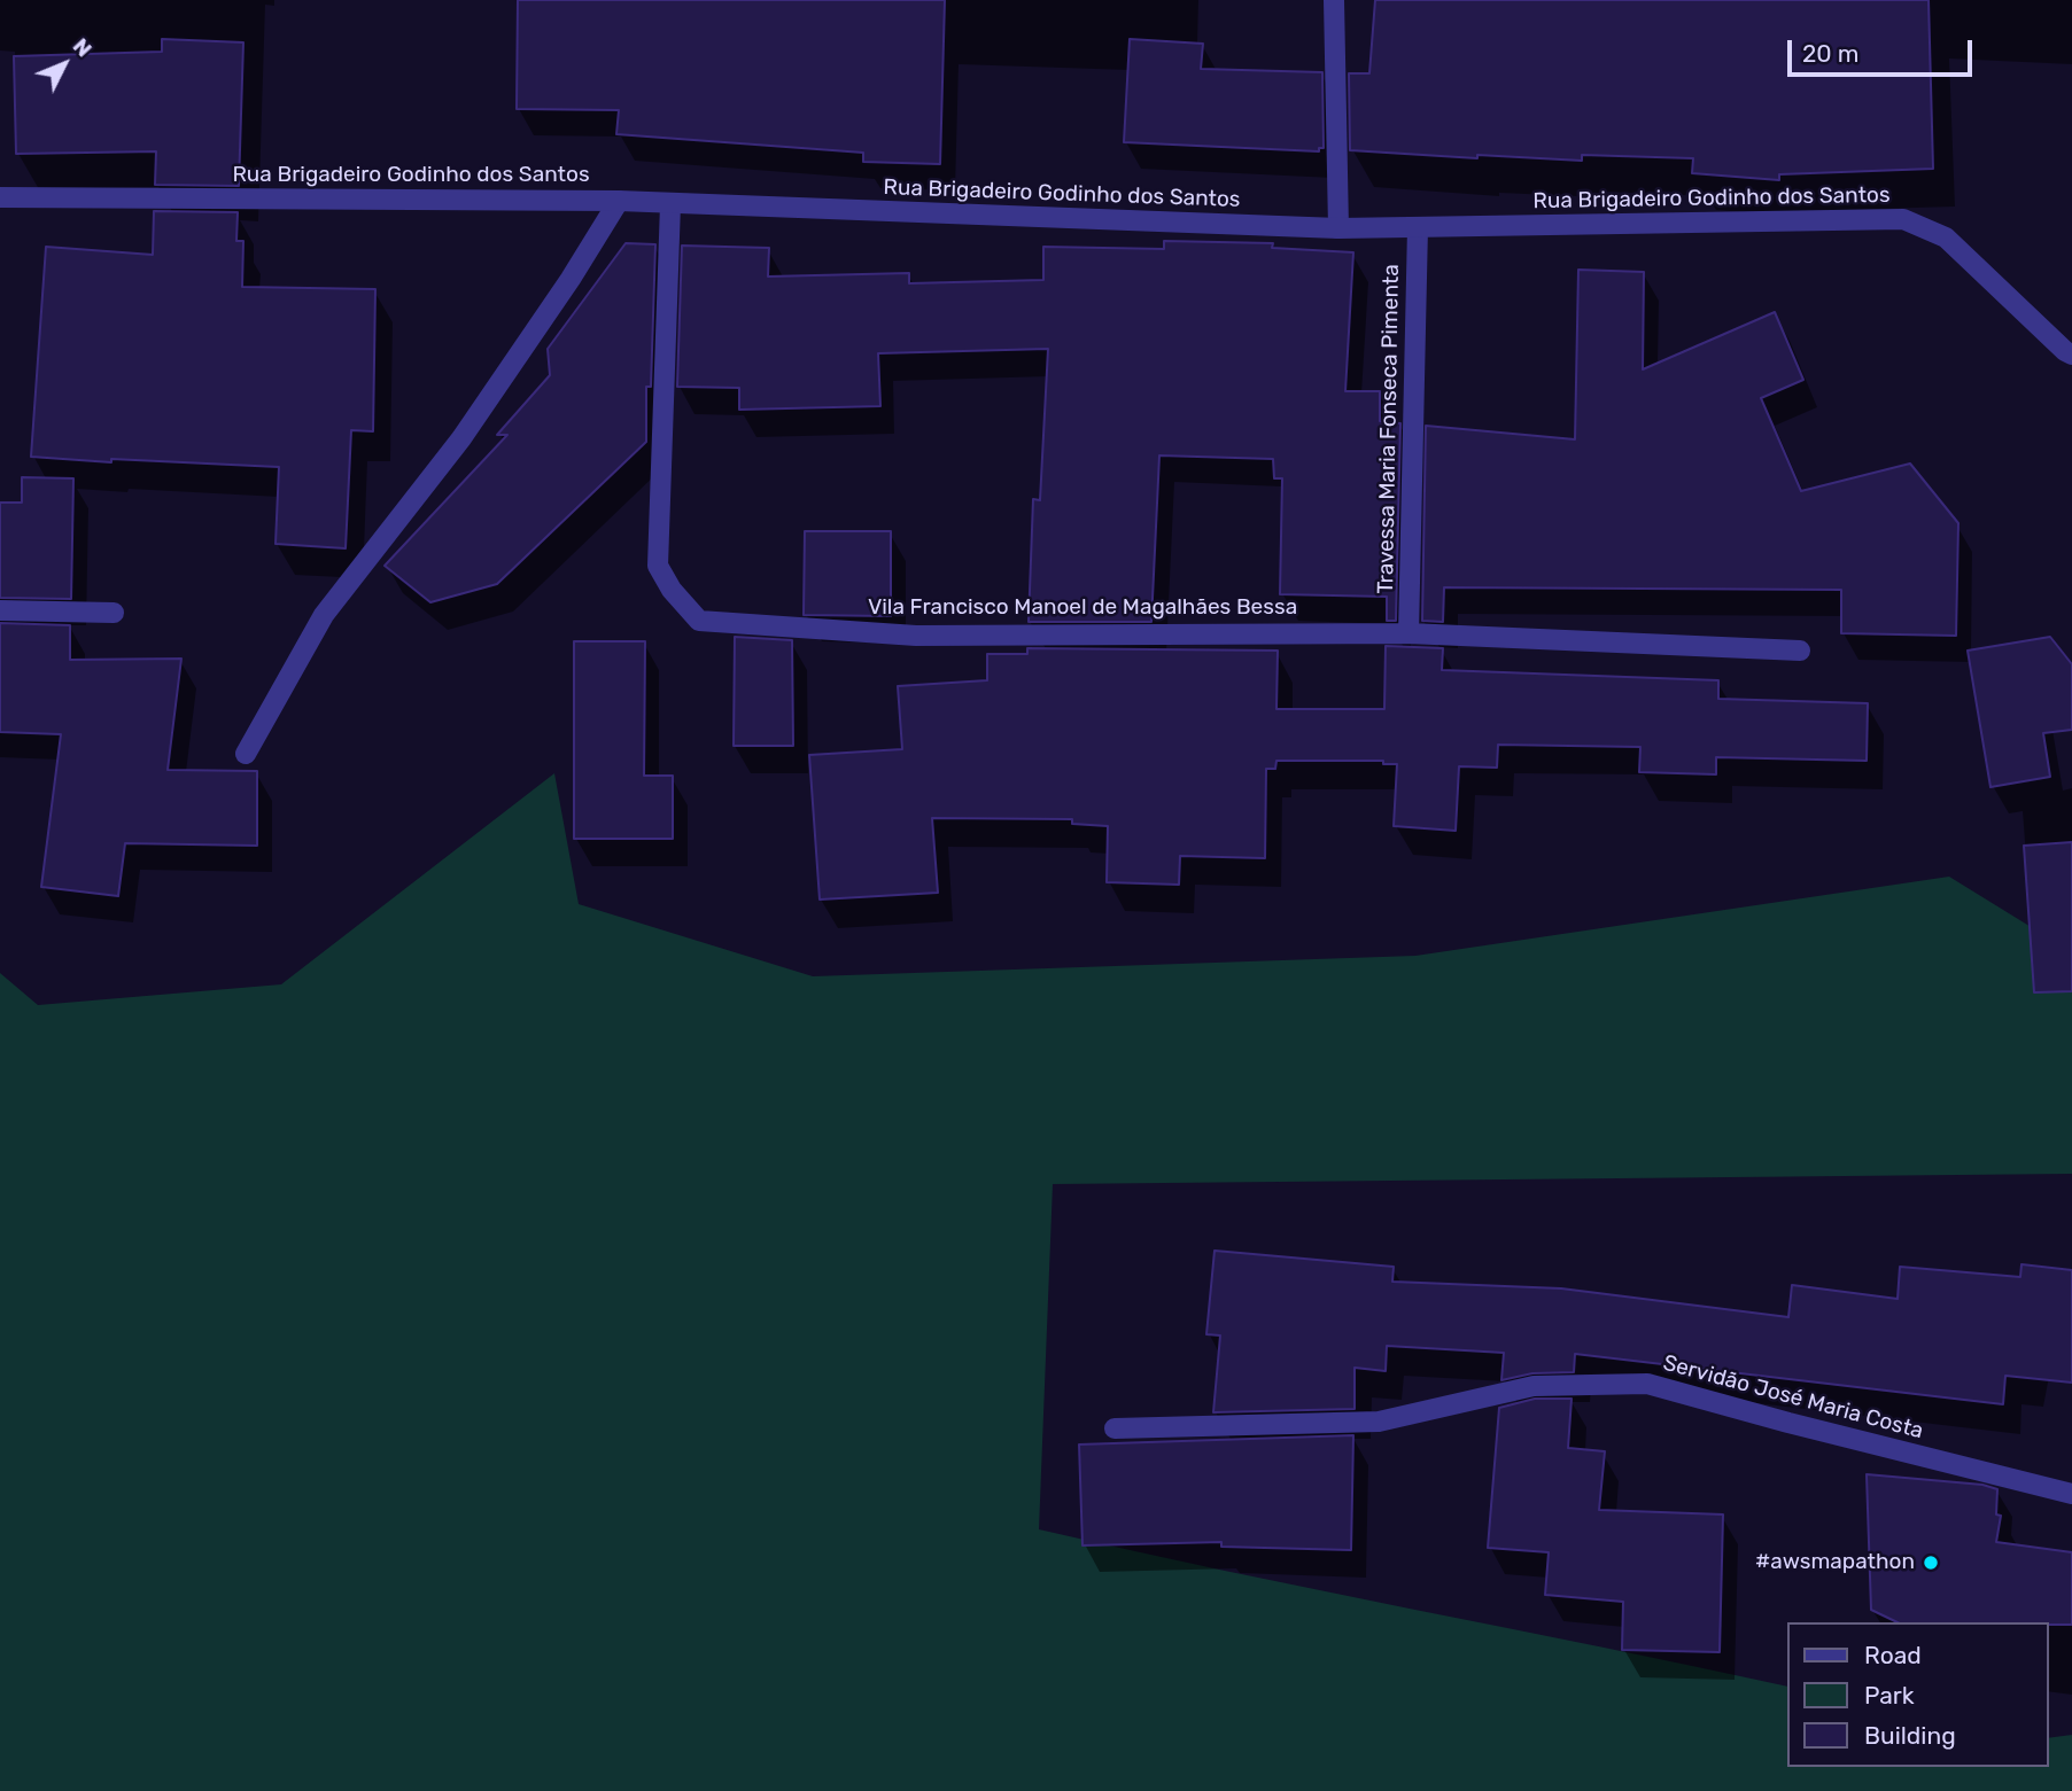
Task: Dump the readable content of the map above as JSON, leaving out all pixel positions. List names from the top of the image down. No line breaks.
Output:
{"streets":{"street":["Rua Brigadeiro Godinho dos Santos","Travessa Maria Fonseca Pimenta","Vila Francisco Manoel de Magalhães Bessa","Servidão José Maria Costa"]},"crossings":[["Rua Brigadeiro Godinho dos Santos","Travessa Maria Fonseca Pimenta"],["Rua Brigadeiro Godinho dos Santos","Vila Francisco Manoel de Magalhães Bessa"],["Travessa Maria Fonseca Pimenta","Vila Francisco Manoel de Magalhães Bessa"]],"places":["#awsmapathon"],"legend":["Road","Park","Building"],"scale_bar":"20 m","north":"top right"}
